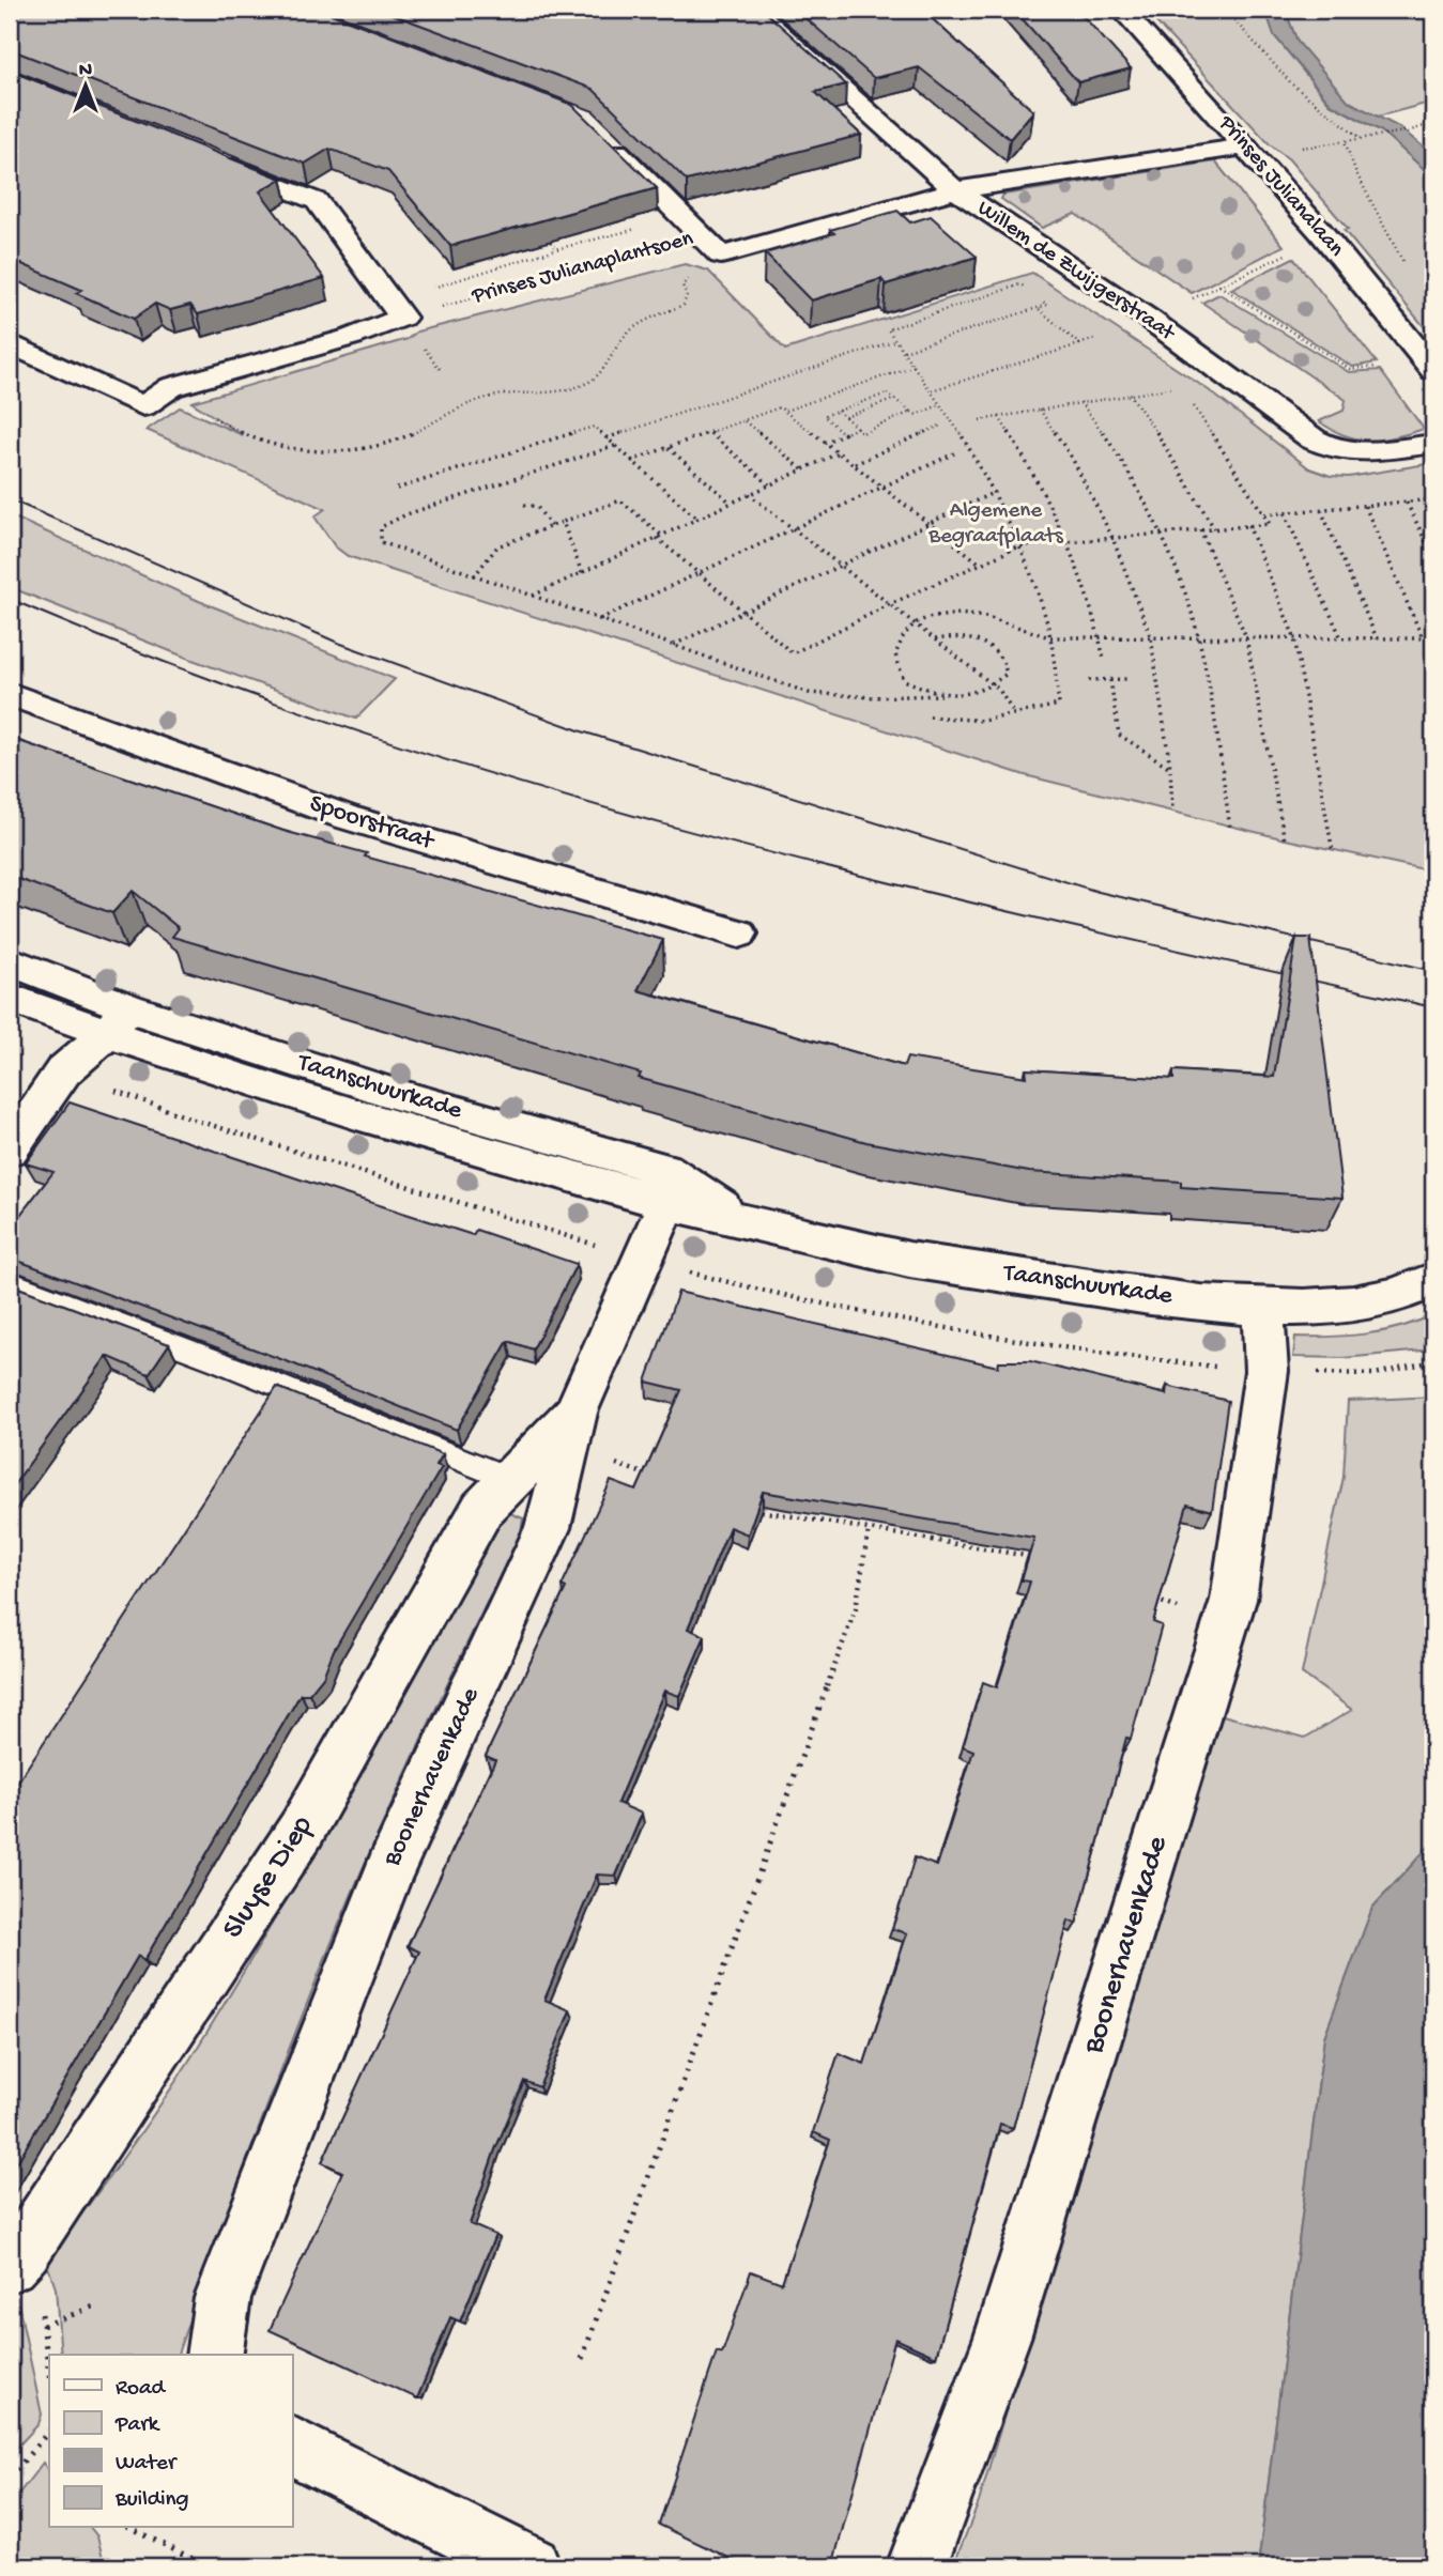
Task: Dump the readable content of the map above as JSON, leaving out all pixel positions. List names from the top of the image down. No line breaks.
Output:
{"streets":{"street":["Prinses Julianalaan","Prinses Julianaplantsoen","Willem de Zwijgerstraat","Spoorstraat","Taanschuurkade","Boonerhavenkade","Sluyse Diep"]},"crossings":[["Prinses Julianalaan","Prinses Julianaplantsoen"],["Prinses Julianaplantsoen","Willem de Zwijgerstraat"],["Taanschuurkade","Boonerhavenkade"],["Boonerhavenkade","Sluyse Diep"]],"parks":["Algemene Begraafplaats"],"legend":["Road","Park","Water","Building"],"north":"top"}
